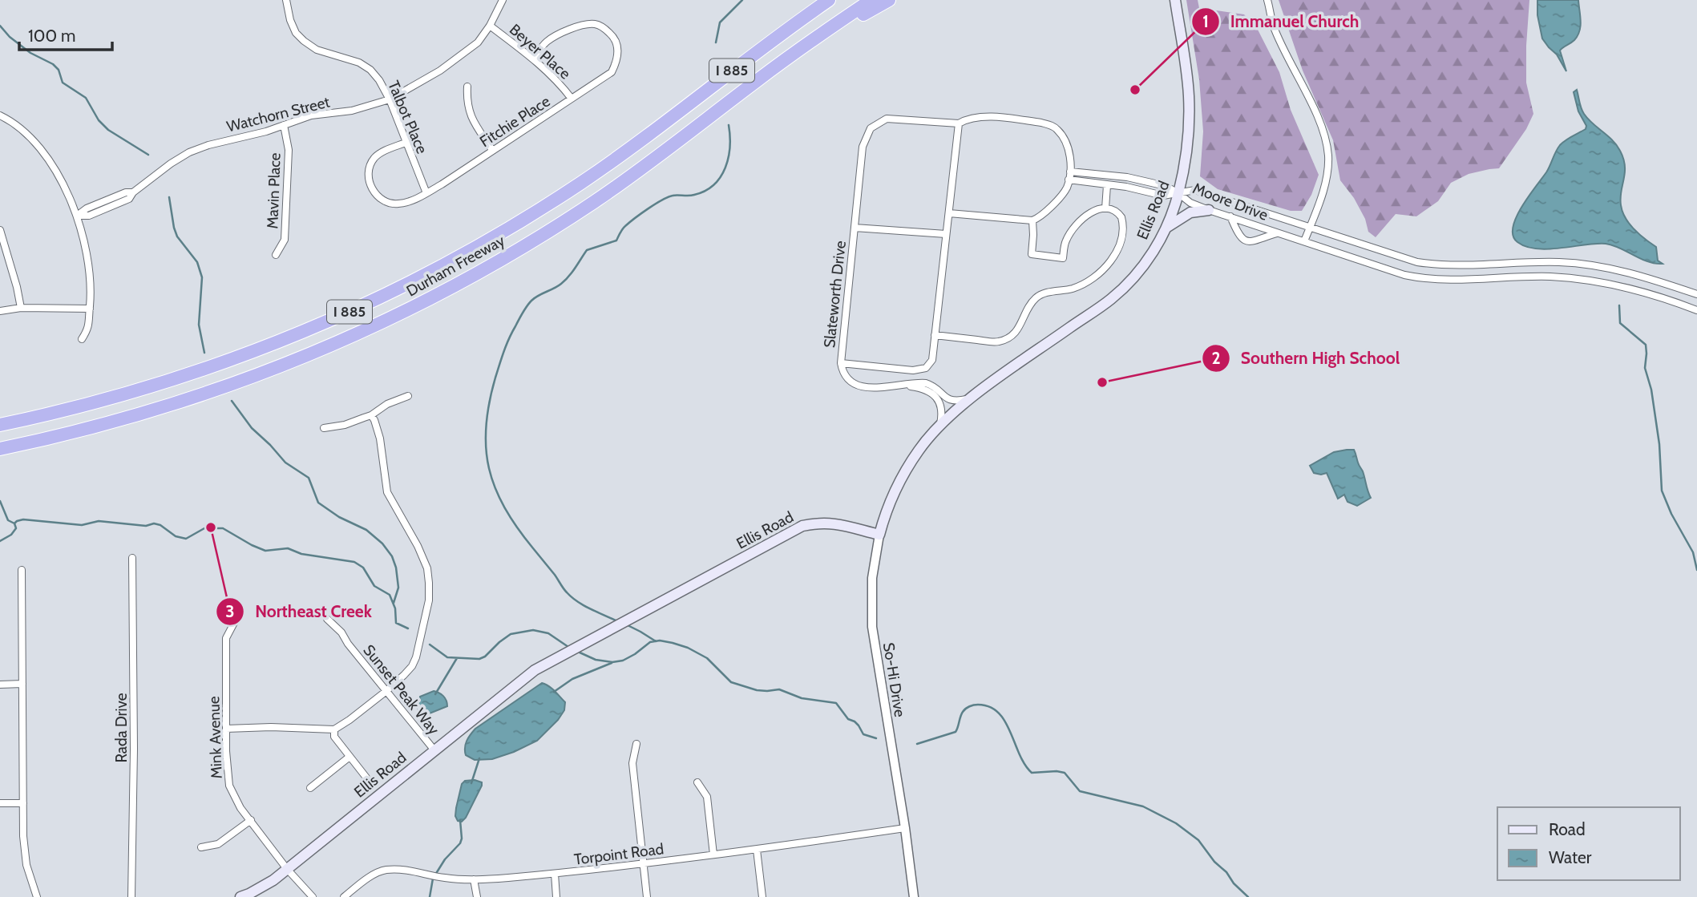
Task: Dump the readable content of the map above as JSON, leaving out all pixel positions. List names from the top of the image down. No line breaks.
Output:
{"streets":{"highway":["I 885","Durham Freeway"],"main road":["Ellis Road"],"street":["Beyer Place","Watchorn Street","Talbot Place","Fitchie Place","Mavin Place","Moore Drive","Slateworth Drive","So-Hi Drive","Sunset Peak Way","Rada Drive","Mink Avenue","Torpoint Road"]},"crossings":[["Beyer Place","Watchorn Street"],["Beyer Place","Fitchie Place"],["Watchorn Street","Talbot Place"],["Watchorn Street","Mavin Place"],["Talbot Place","Fitchie Place"],["Moore Drive","Ellis Road"],["Ellis Road","Slateworth Drive"],["Ellis Road","So-Hi Drive"],["Ellis Road","Sunset Peak Way"],["Ellis Road","Mink Avenue"],["So-Hi Drive","Torpoint Road"]],"places":["Immanuel Church","Southern High School","Northeast Creek"],"legend":["Road","Water"],"scale_bar":"100 m"}
